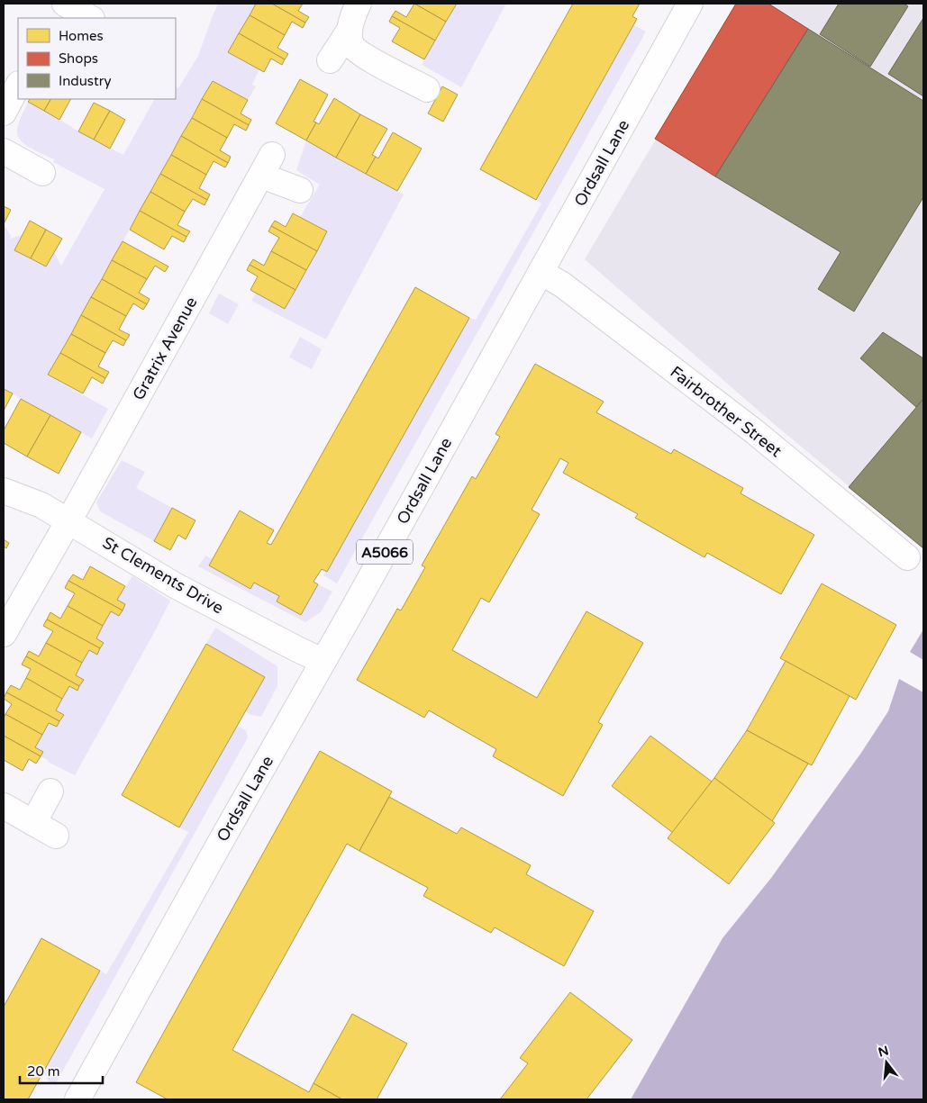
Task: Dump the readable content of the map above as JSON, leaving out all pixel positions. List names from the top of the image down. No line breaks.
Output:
{"streets":{"street":["Ordsall Lane","Gratrix Avenue","Fairbrother Street","A5066","St Clements Drive"]},"crossings":[["Ordsall Lane","Fairbrother Street"],["Ordsall Lane","St Clements Drive"],["Gratrix Avenue","St Clements Drive"]],"legend":["Homes","Shops","Industry"],"scale_bar":"20 m","north":"top"}
